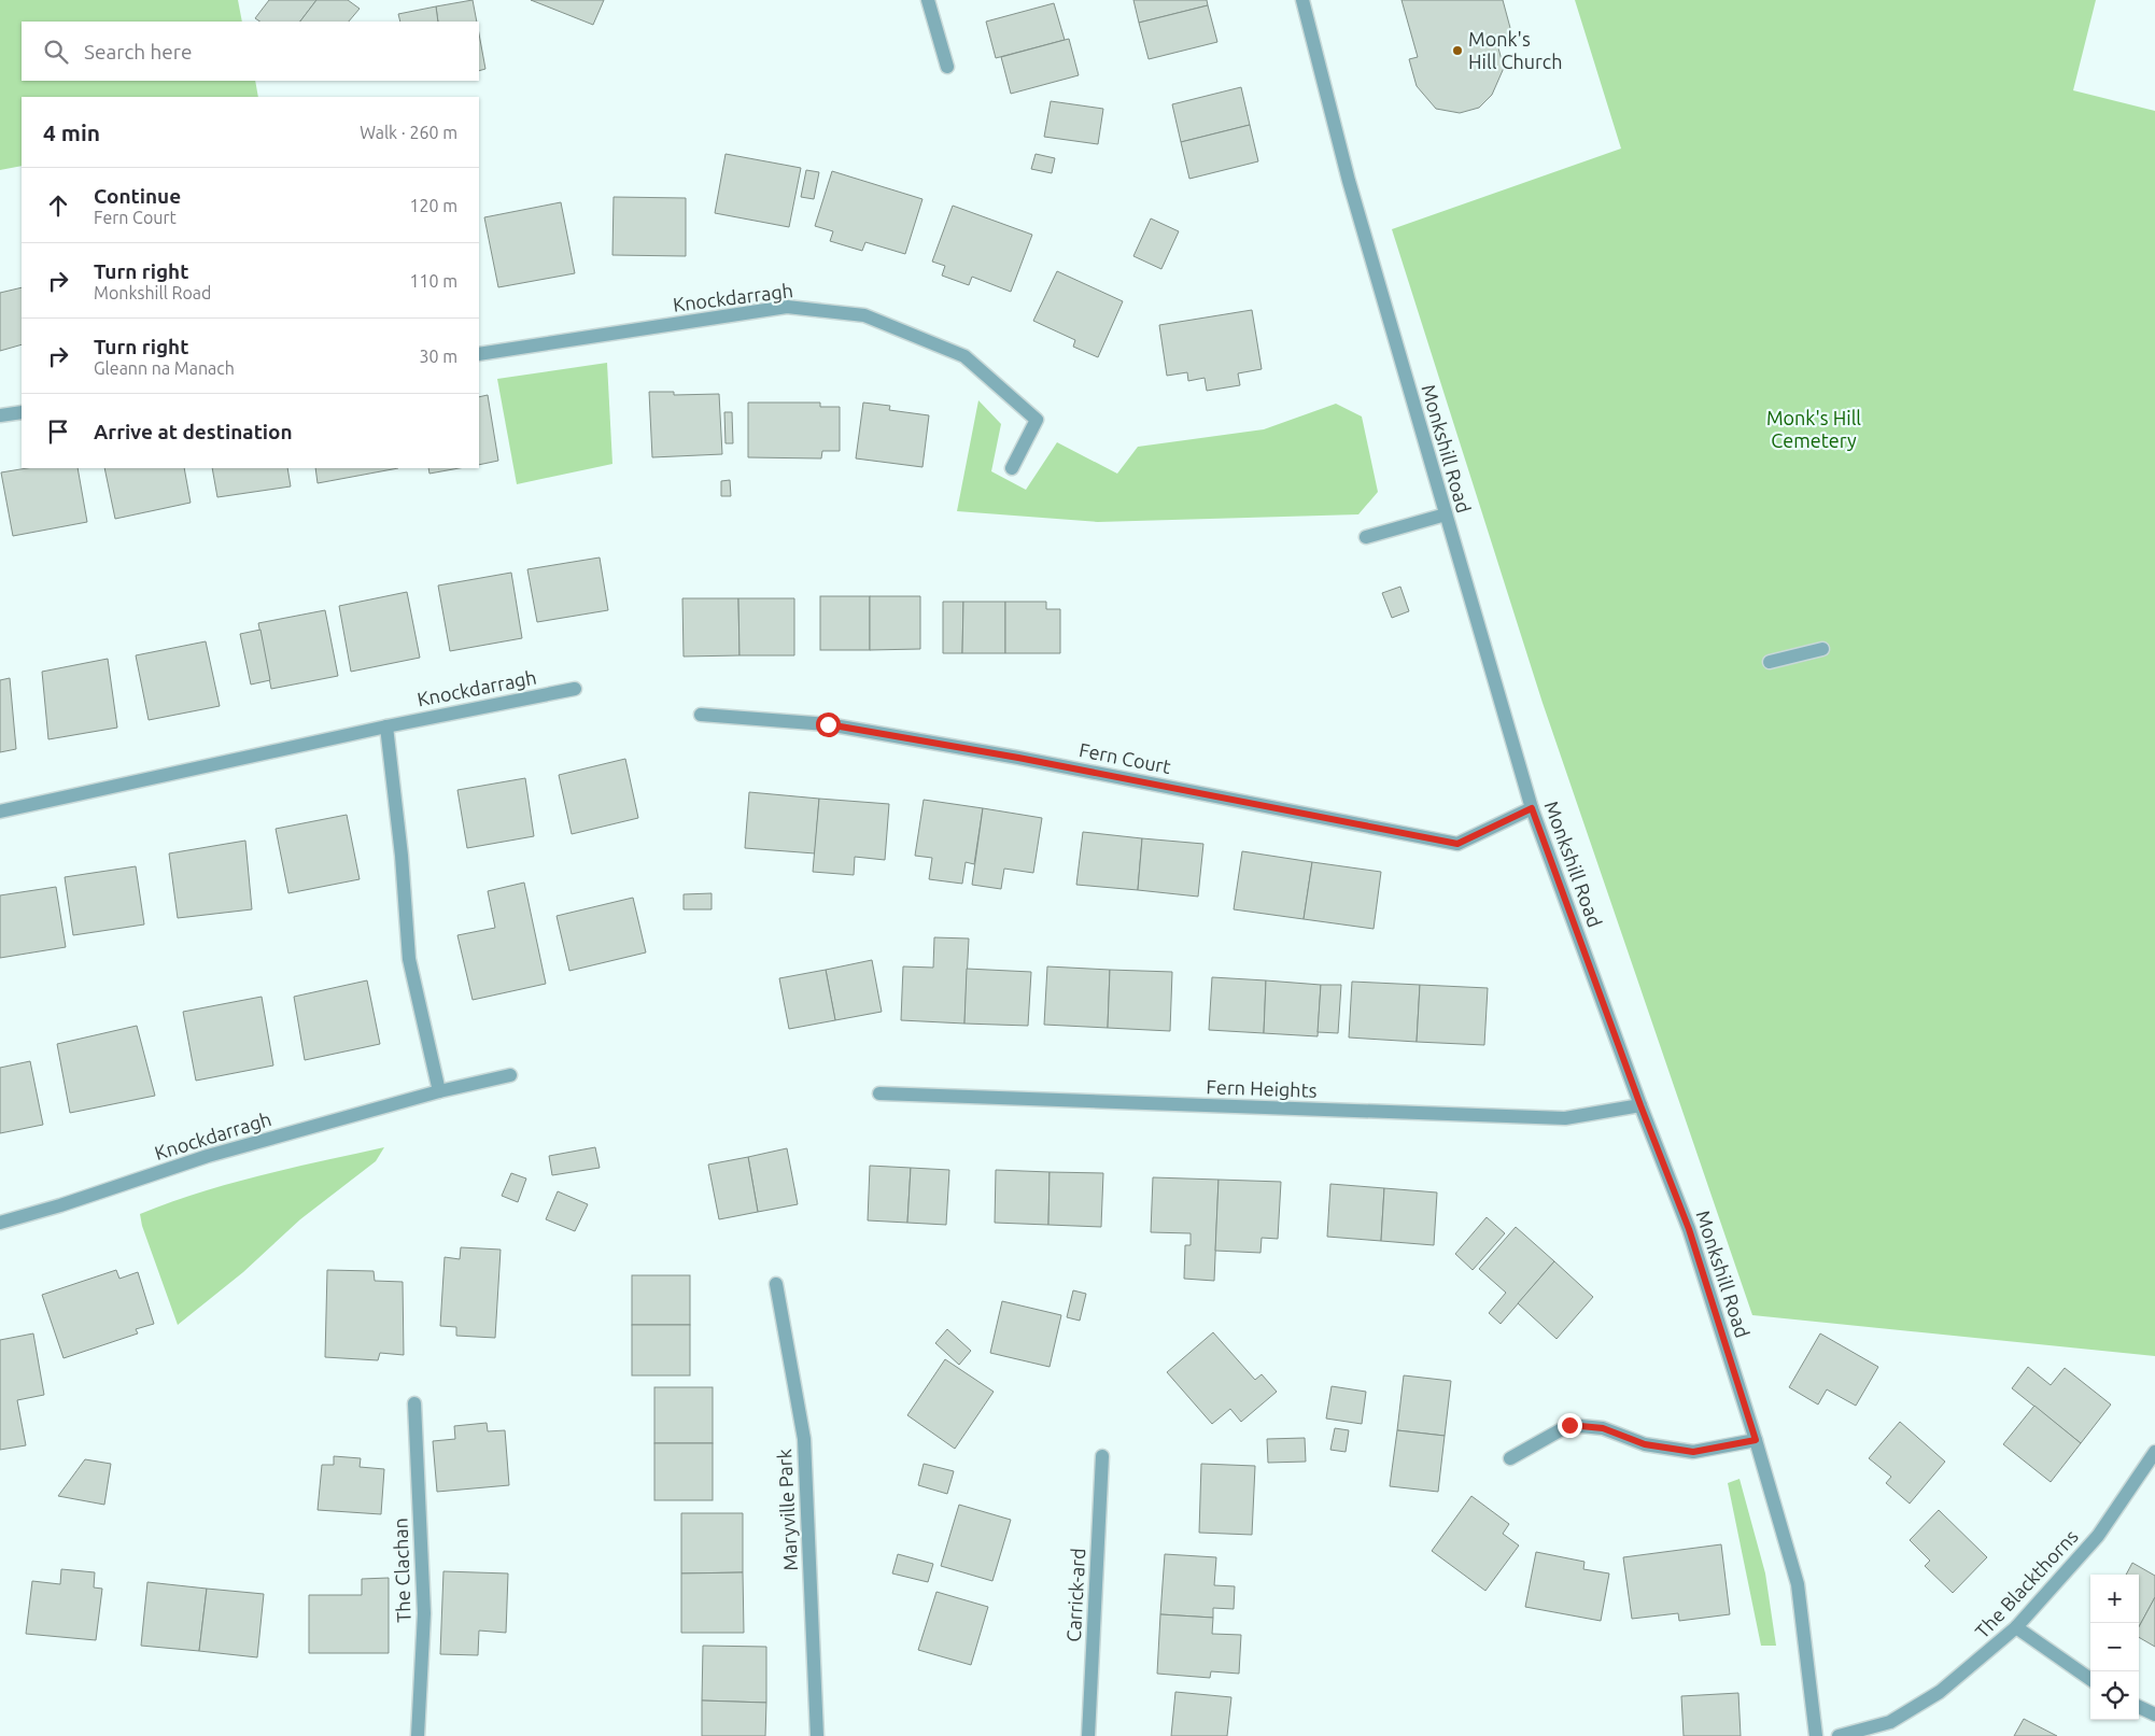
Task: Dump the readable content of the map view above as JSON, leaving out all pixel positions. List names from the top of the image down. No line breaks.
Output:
{"streets":{"street":["Knockdarragh","Monkshill Road","Fern Court","Fern Heights","Maryville Park","The Clachan","The Blackthorns","Carrick-ard"]},"crossings":[["Monkshill Road","Fern Court"],["Monkshill Road","Fern Heights"]],"parks":["Monk's Hill Cemetery"],"places":["Monk's Hill Church"],"page":{"search":"Search here","heading":["4 min","Walk · 260 m"],"list":[["Continue","Fern Court","120 m"],["Turn right","Monkshill Road","110 m"],["Turn right","Gleann na Manach","30 m"],"Arrive at destination"],"map_buttons":["+","−"]}}
